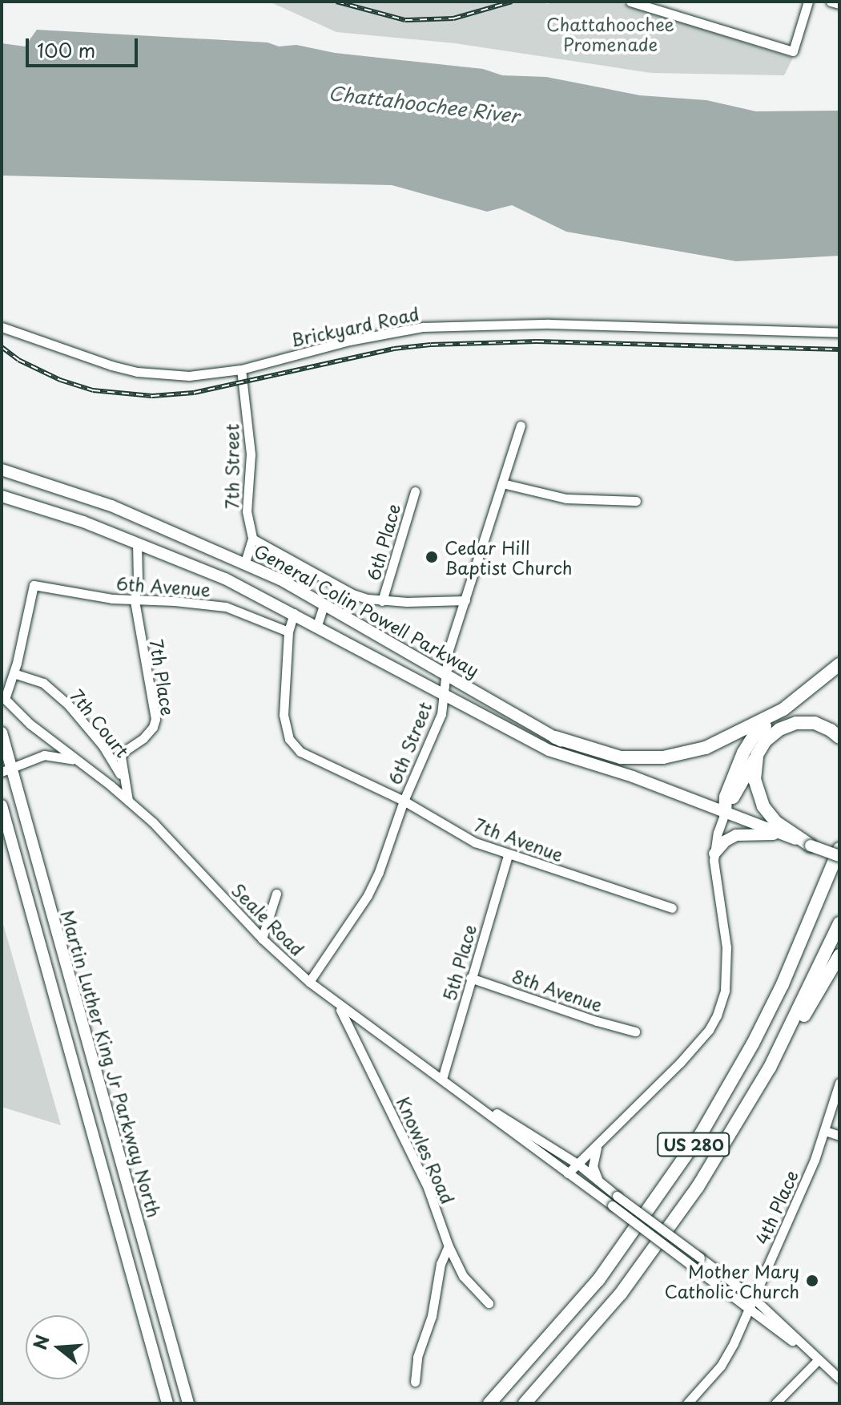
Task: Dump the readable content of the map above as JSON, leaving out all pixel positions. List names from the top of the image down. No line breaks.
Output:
{"streets":{"highway":["US 280"],"main road":["General Colin Powell Parkway","Martin Luther King Jr Parkway North"],"street":["Brickyard Road","7th Street","6th Place","6th Avenue","7th Place","7th Court","6th Street","7th Avenue","Seale Road","5th Place","8th Avenue","Knowles Road","4th Place"]},"crossings":[["Brickyard Road","7th Street"],["7th Street","General Colin Powell Parkway"],["6th Avenue","7th Place"],["6th Avenue","7th Court"],["6th Avenue","7th Avenue"],["General Colin Powell Parkway","7th Place"],["General Colin Powell Parkway","6th Street"],["7th Place","7th Court"],["7th Place","Seale Road"],["6th Street","7th Avenue"],["6th Street","Seale Road"],["7th Avenue","5th Place"],["Seale Road","5th Place"],["Seale Road","Martin Luther King Jr Parkway North"],["Seale Road","Knowles Road"],["Seale Road","4th Place"],["5th Place","8th Avenue"]],"water":["Chattahoochee River"],"parks":["Chattahoochee Promenade"],"places":["Cedar Hill Baptist Church","Mother Mary Catholic Church"],"scale_bar":"100 m","north":"left"}
